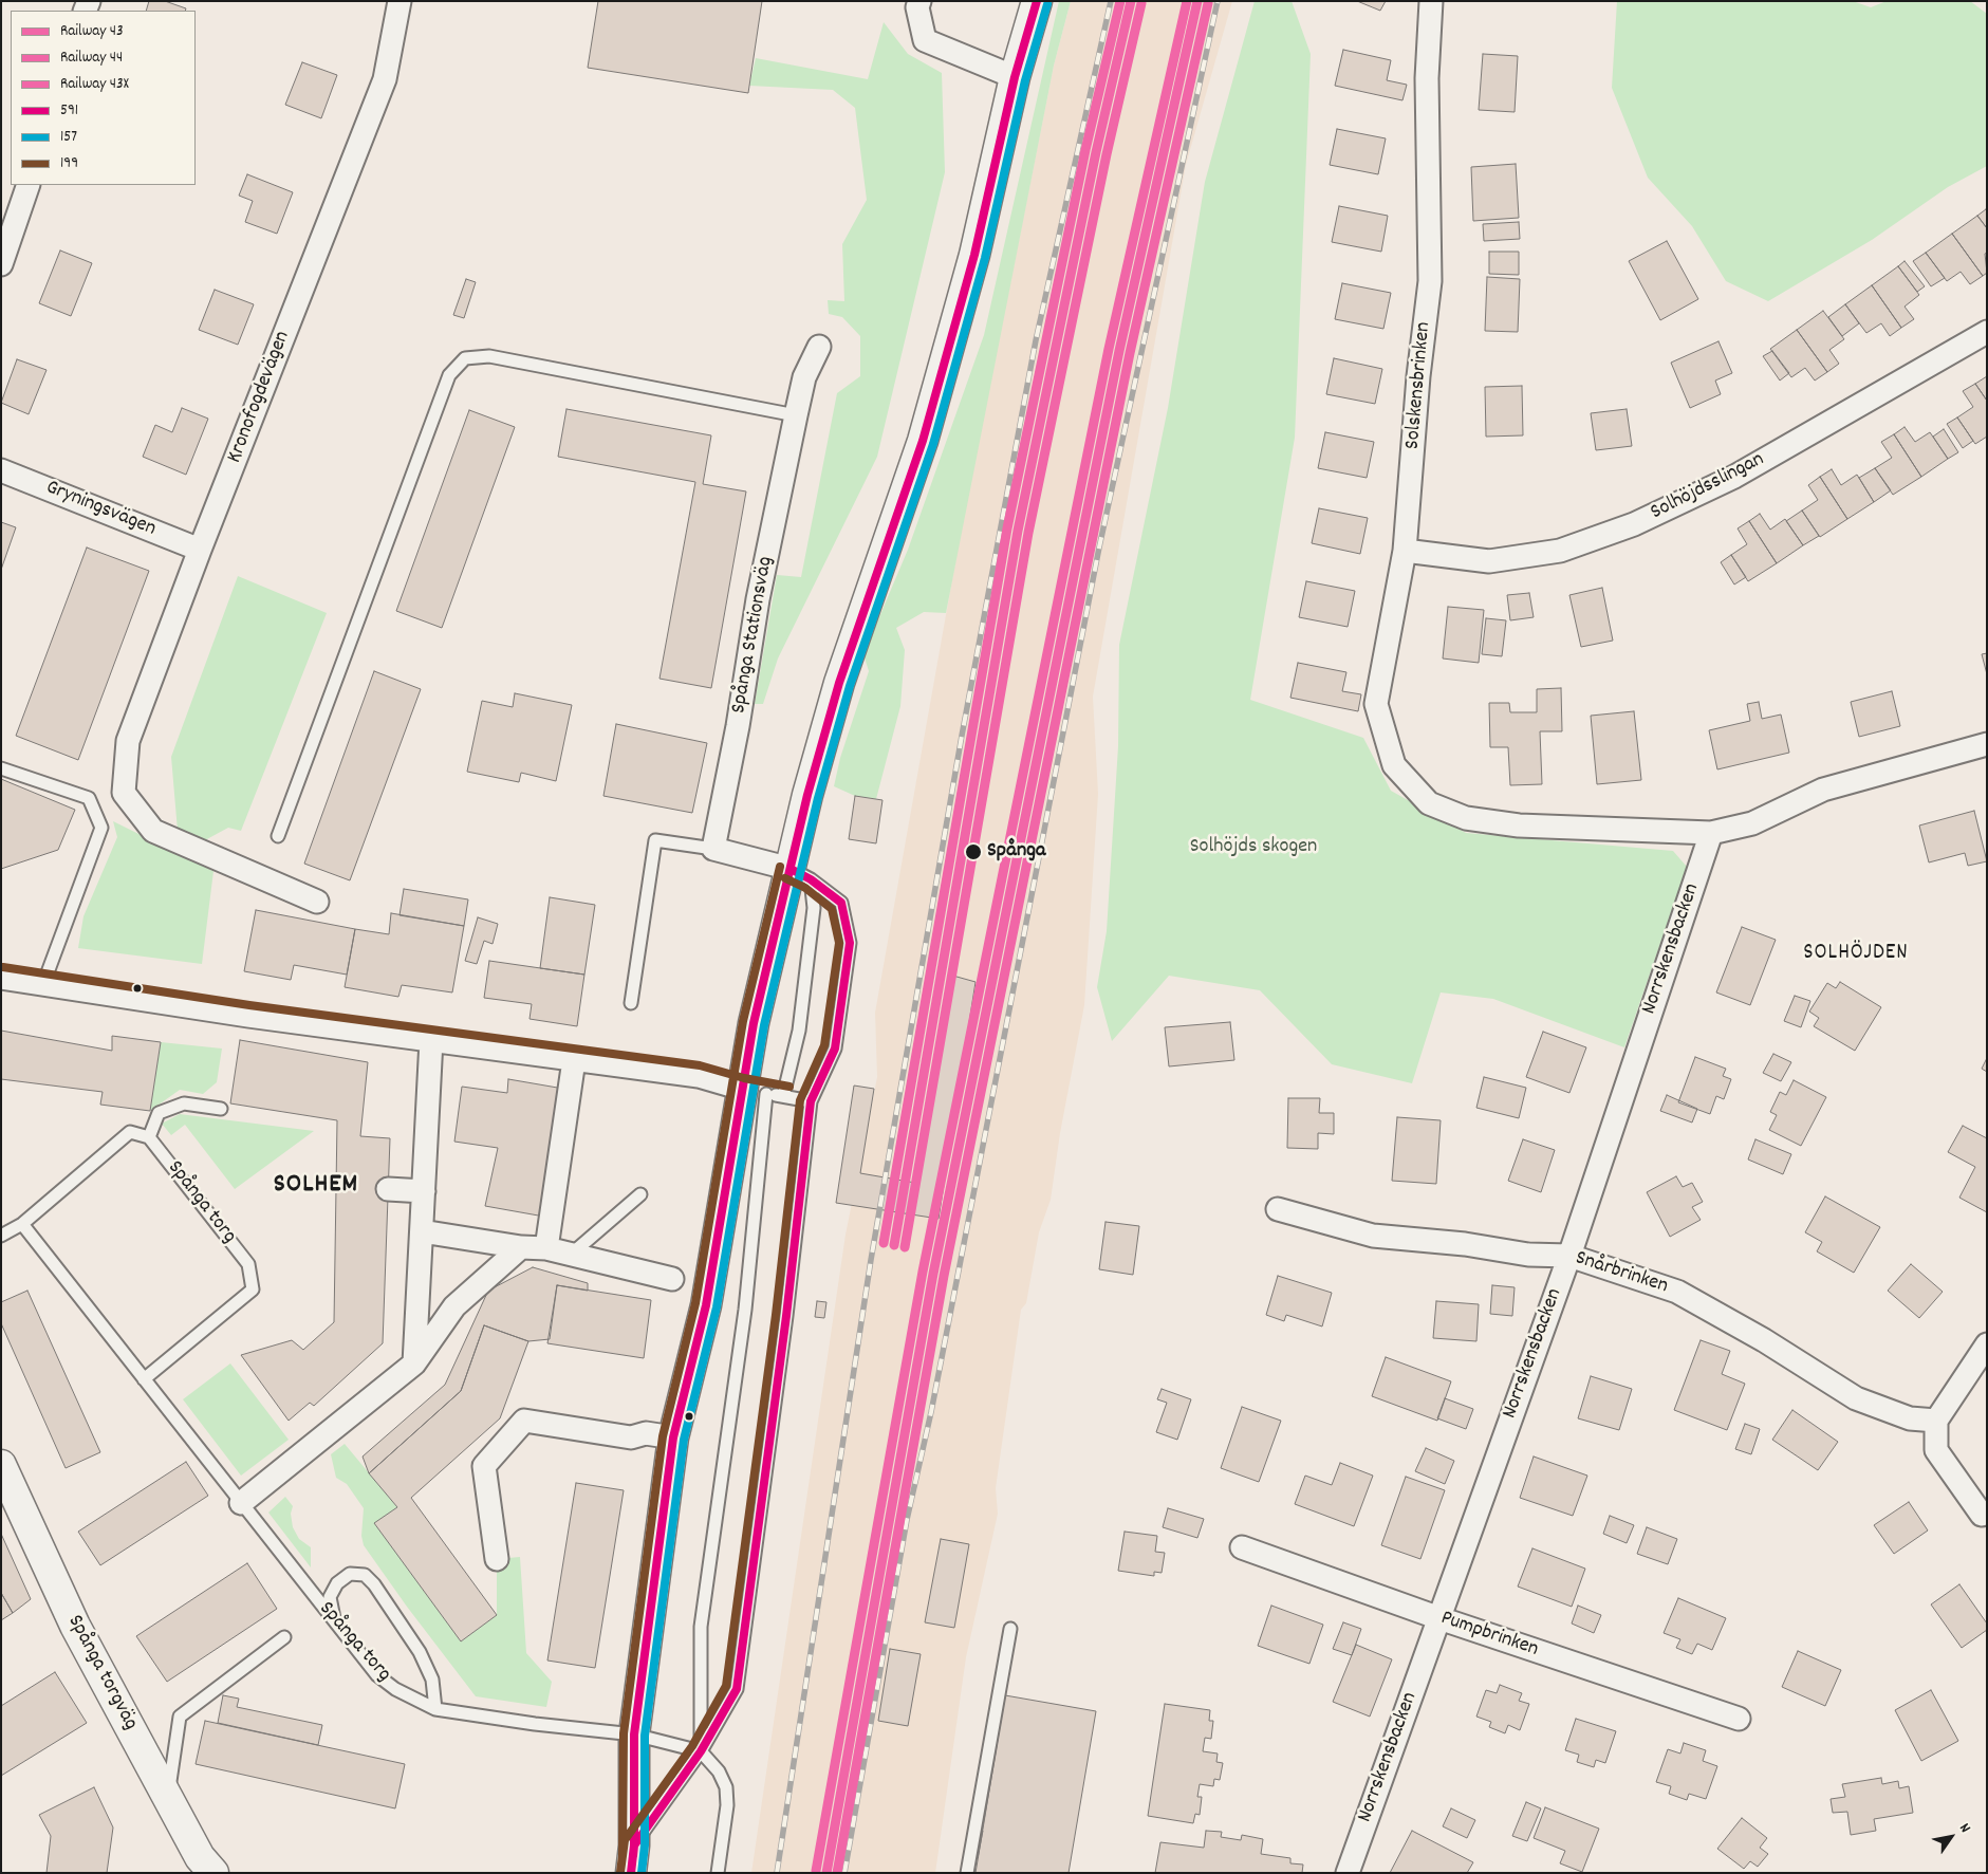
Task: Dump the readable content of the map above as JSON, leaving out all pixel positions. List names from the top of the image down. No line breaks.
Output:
{"streets":{"street":["Solskensbrinken","Kronofogdevägen","Solhöjdsslingan","Gryningsvägen","Spånga Stationsväg","Norrskensbacken","Snårbrinken","Pumpbrinken","Spånga torgväg"],"lane":["Spånga torg"]},"crossings":[["Solskensbrinken","Solhöjdsslingan"],["Solskensbrinken","Norrskensbacken"],["Kronofogdevägen","Gryningsvägen"],["Norrskensbacken","Snårbrinken"],["Norrskensbacken","Pumpbrinken"]],"districts":["SOLHÖJDEN","SOLHEM"],"parks":["Solhöjds skogen"],"places":["Spånga"],"lines":["rail line 43","rail line 43X","transit line 591","rail line 44","transit line 157","transit line 199"],"legend":["Railway 43","Railway 44","Railway 43X","591","157","199"],"north":"top right"}
